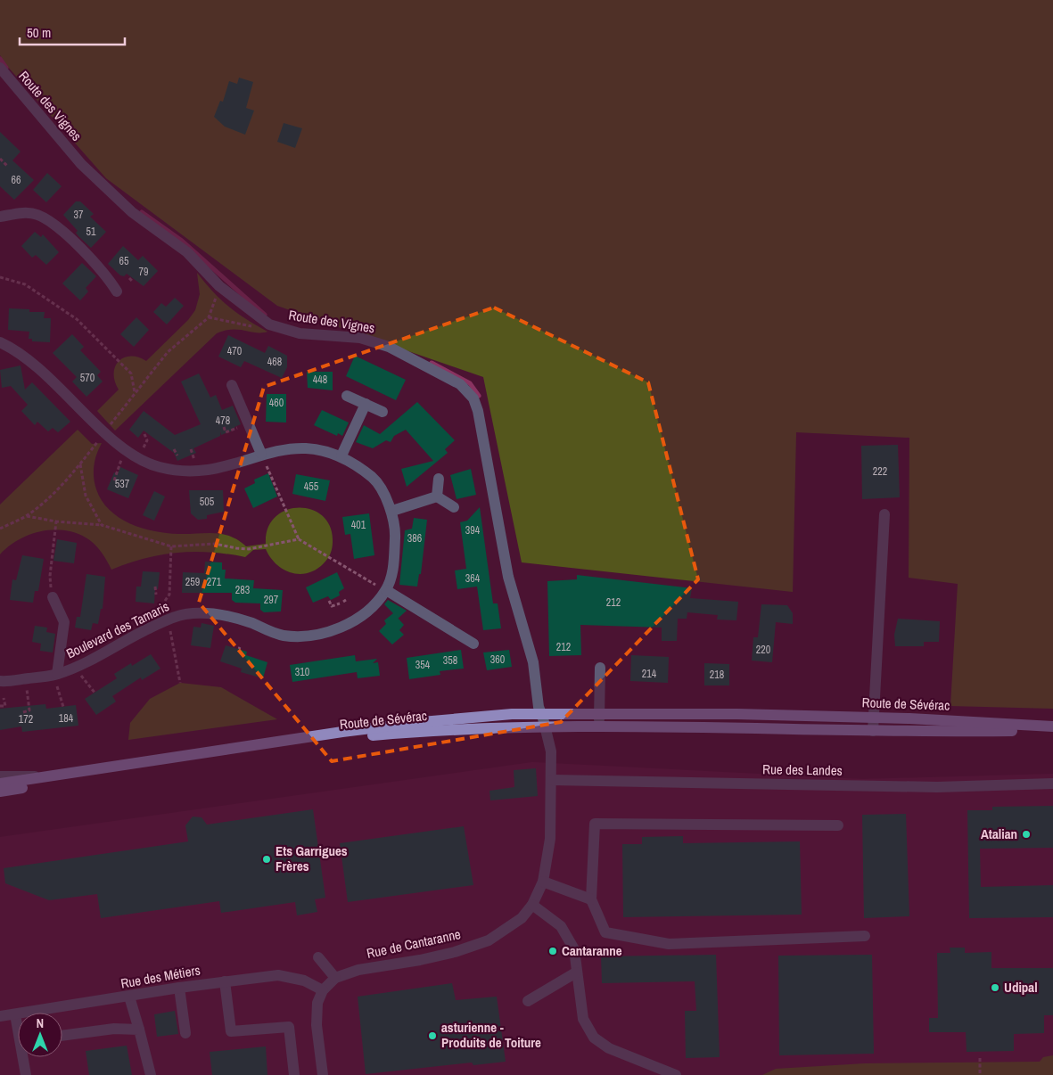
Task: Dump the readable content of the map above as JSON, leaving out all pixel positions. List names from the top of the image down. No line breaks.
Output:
{"streets":{"main road":["Route de Sévérac"],"street":["Route des Vignes","Boulevard des Tamaris","Rue des Landes","Rue de Cantaranne","Rue des Métiers"]},"crossings":[["Route des Vignes","Route de Sévérac"],["Route des Vignes","Rue de Cantaranne"],["Route de Sévérac","Rue de Cantaranne"],["Rue des Landes","Rue de Cantaranne"],["Rue de Cantaranne","Rue des Métiers"]],"places":["Atalian","Ets Garrigues Frères","Cantaranne","Udipal","asturienne - Produits de Toiture"],"house_numbers":["66","37","51","65","79","470","468","570","448","460","478","222","537","455","505","401","394","386","364","259","271","283","297","212","212","220","360","358","354","310","214","218","184","172"],"scale_bar":"50 m","north":"top"}
